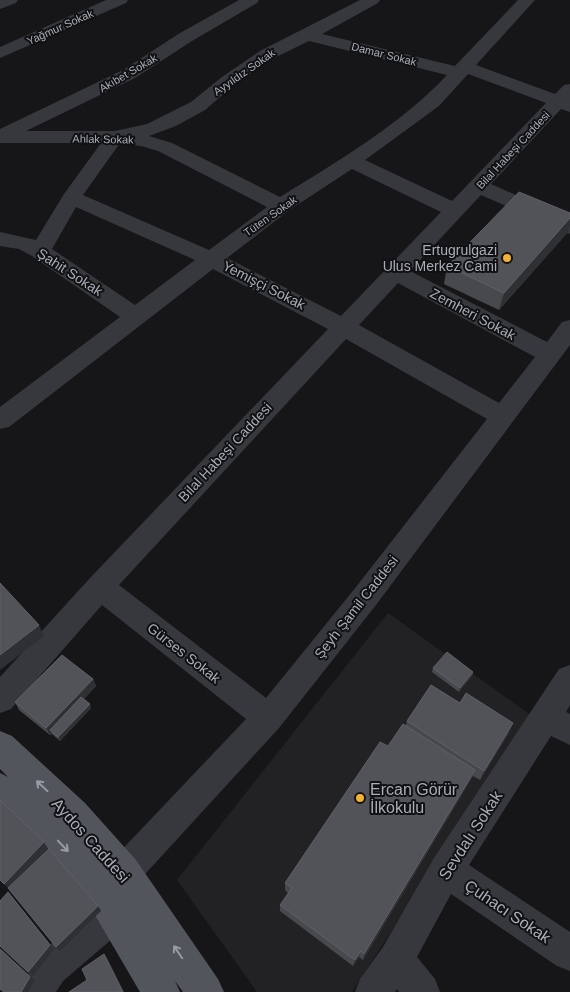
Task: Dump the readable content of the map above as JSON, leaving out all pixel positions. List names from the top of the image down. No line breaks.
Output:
{"streets":{"main road":["Aydos Caddesi"],"street":["Yağmur Sokak","Damar Sokak","Ayyıldız Sokak","Akıbet Sokak","Ahlak Sokak","Bilal Habeşi Caddesi","Tüten Sokak","Şahit Sokak","Yemişçi Sokak","Zemheri Sokak","Şeyh Şamil Caddesi","Gürses Sokak","Sevdalı Sokak","Çuhacı Sokak"]},"crossings":[["Damar Sokak","Ayyıldız Sokak"],["Damar Sokak","Bilal Habeşi Caddesi"],["Damar Sokak","Tüten Sokak"],["Ayyıldız Sokak","Ahlak Sokak"],["Akıbet Sokak","Ahlak Sokak"],["Ahlak Sokak","Tüten Sokak"],["Bilal Habeşi Caddesi","Yemişçi Sokak"],["Bilal Habeşi Caddesi","Zemheri Sokak"],["Bilal Habeşi Caddesi","Gürses Sokak"],["Tüten Sokak","Şahit Sokak"],["Tüten Sokak","Yemişçi Sokak"],["Yemişçi Sokak","Şeyh Şamil Caddesi"],["Zemheri Sokak","Şeyh Şamil Caddesi"],["Şeyh Şamil Caddesi","Gürses Sokak"],["Şeyh Şamil Caddesi","Aydos Caddesi"],["Sevdalı Sokak","Çuhacı Sokak"]],"places":["Ertugrulgazi Ulus Merkez Cami","Ercan Görür İlkokulu"]}
